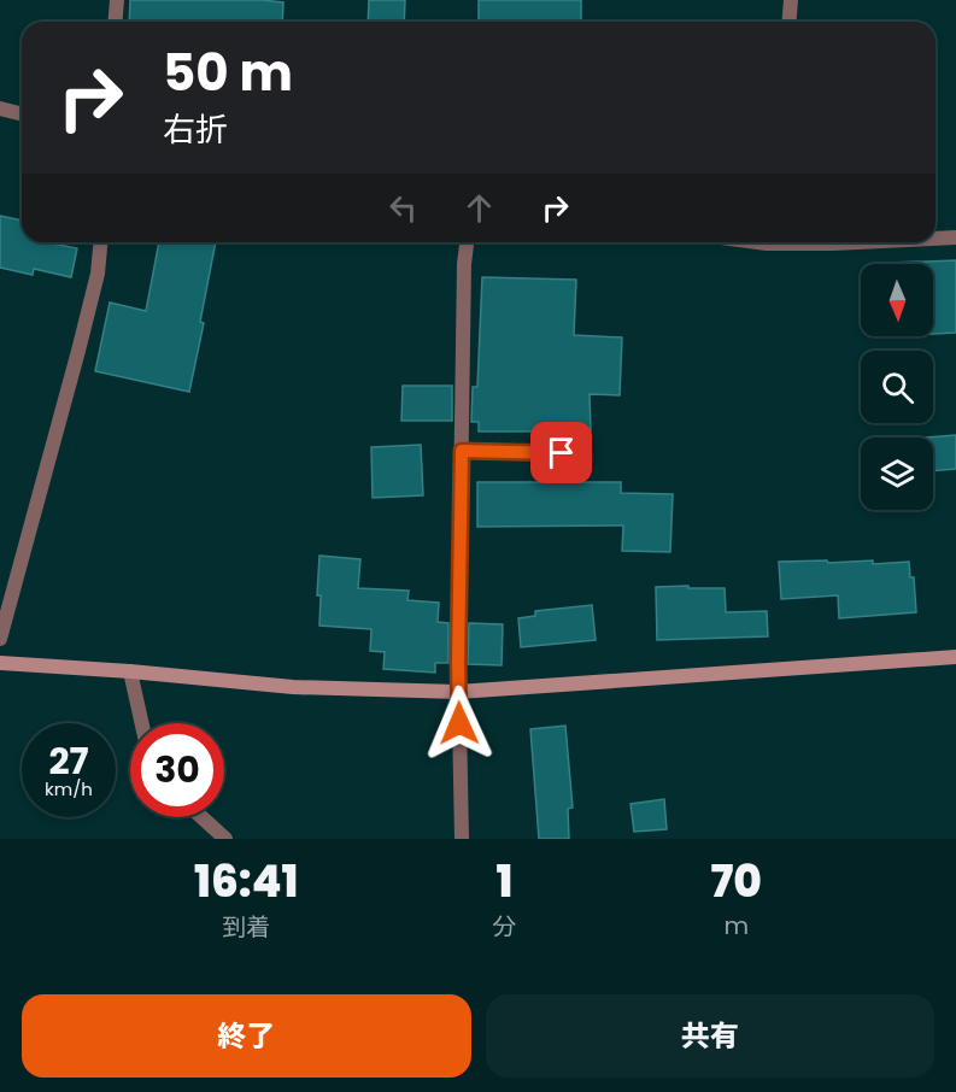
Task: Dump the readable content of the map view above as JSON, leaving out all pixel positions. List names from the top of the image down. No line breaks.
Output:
{"north":"bottom","page":{"turn":["50 m","右折"],"speed":"27 km/h","limit":"30","eta":["16:41","到着","1","分","70","m"],"buttons":["終了","共有"]}}
